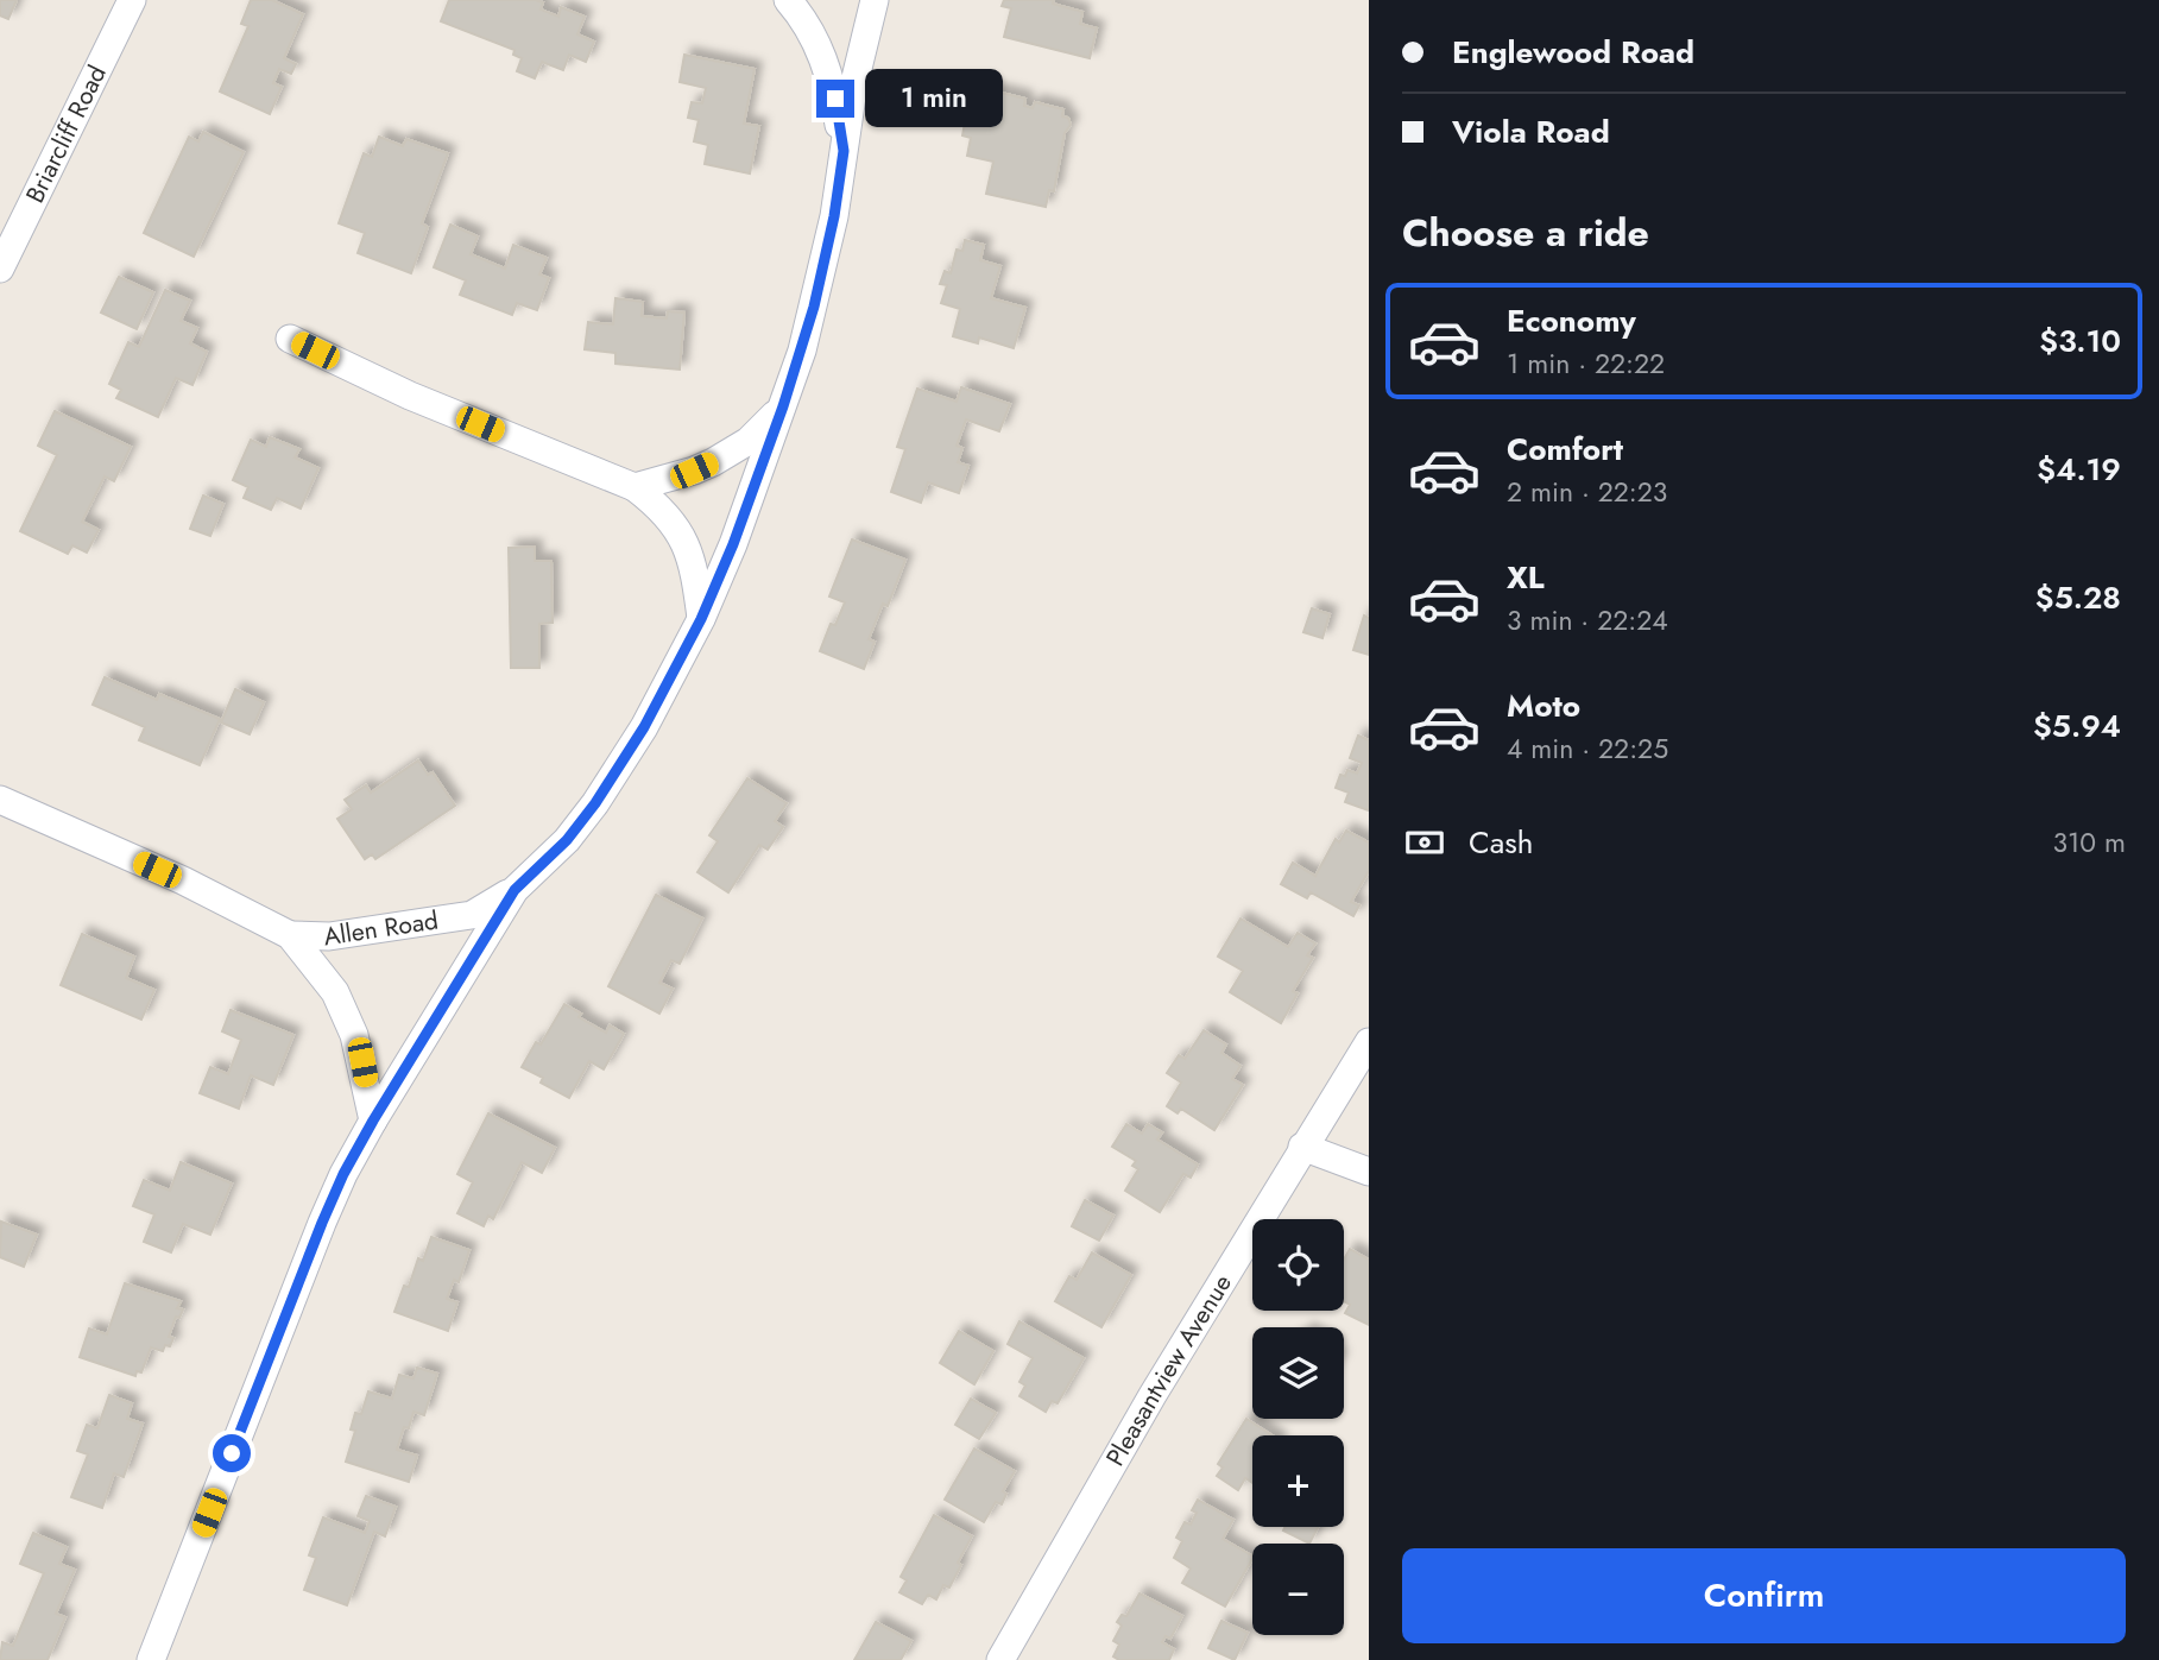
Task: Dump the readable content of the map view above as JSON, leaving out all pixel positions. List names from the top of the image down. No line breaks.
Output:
{"streets":{"street":["Briarcliff Road","Allen Road","Pleasantview Avenue"]},"page":{"banner":["Englewood Road","Viola Road"],"bubble":"1 min","heading":"Choose a ride","list":[{"name":"Economy","note":"1 min · 22:22","value":"$3.10"},{"name":"Comfort","note":"2 min · 22:23","value":"$4.19"},{"name":"XL","note":"3 min · 22:24","value":"$5.28"},{"name":"Moto","note":"4 min · 22:25","value":"$5.94"}],"pay":["Cash","310 m"],"map_buttons":["+","−"],"buttons":"Confirm"}}
